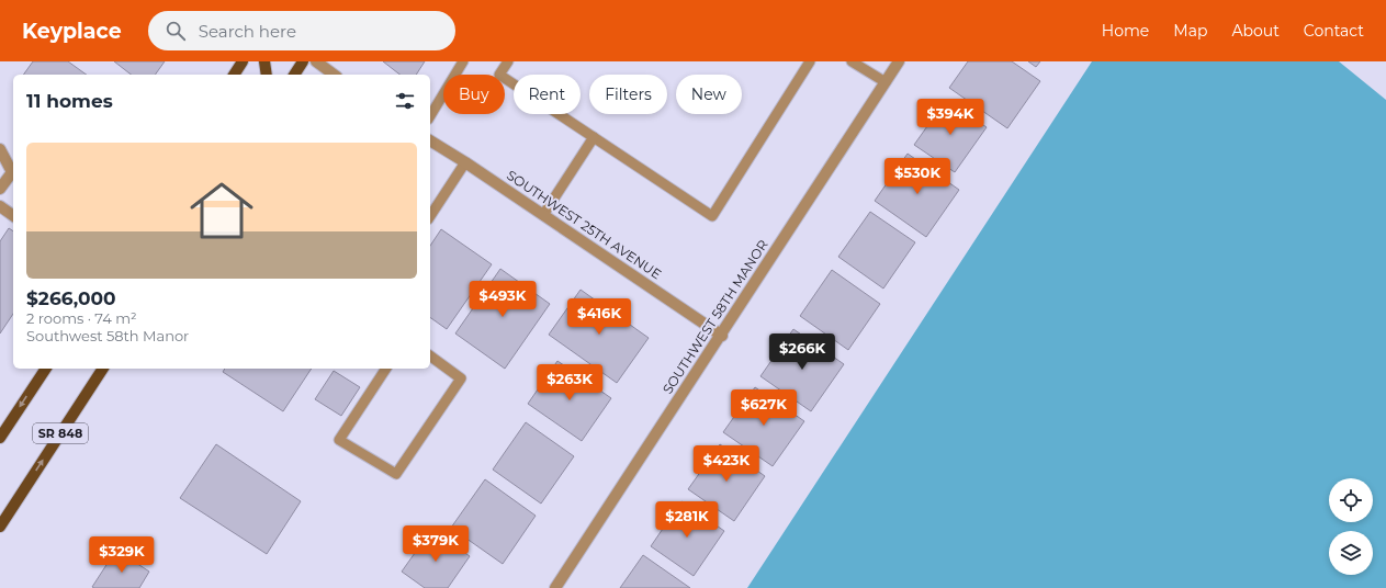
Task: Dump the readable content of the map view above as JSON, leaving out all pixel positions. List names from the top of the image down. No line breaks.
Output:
{"streets":{"main road":["SR 848"],"street":["SOUTHWEST 25TH AVENUE","SOUTHWEST 58TH MANOR"]},"crossings":[["SOUTHWEST 25TH AVENUE","SOUTHWEST 58TH MANOR"]],"page":{"header":"Keyplace","search":"Search here","nav":["Home","Map","About","Contact"],"chip":["Buy","Rent","Filters","New"],"heading":"11 homes","price":["$394K","$530K","$493K","$416K","$266K","$263K","$627K","$423K","$281K","$379K","$329K"],"list":[{"name":"$266,000","note":"2 rooms · 74 m² · Southwest 58th Manor"}]}}
